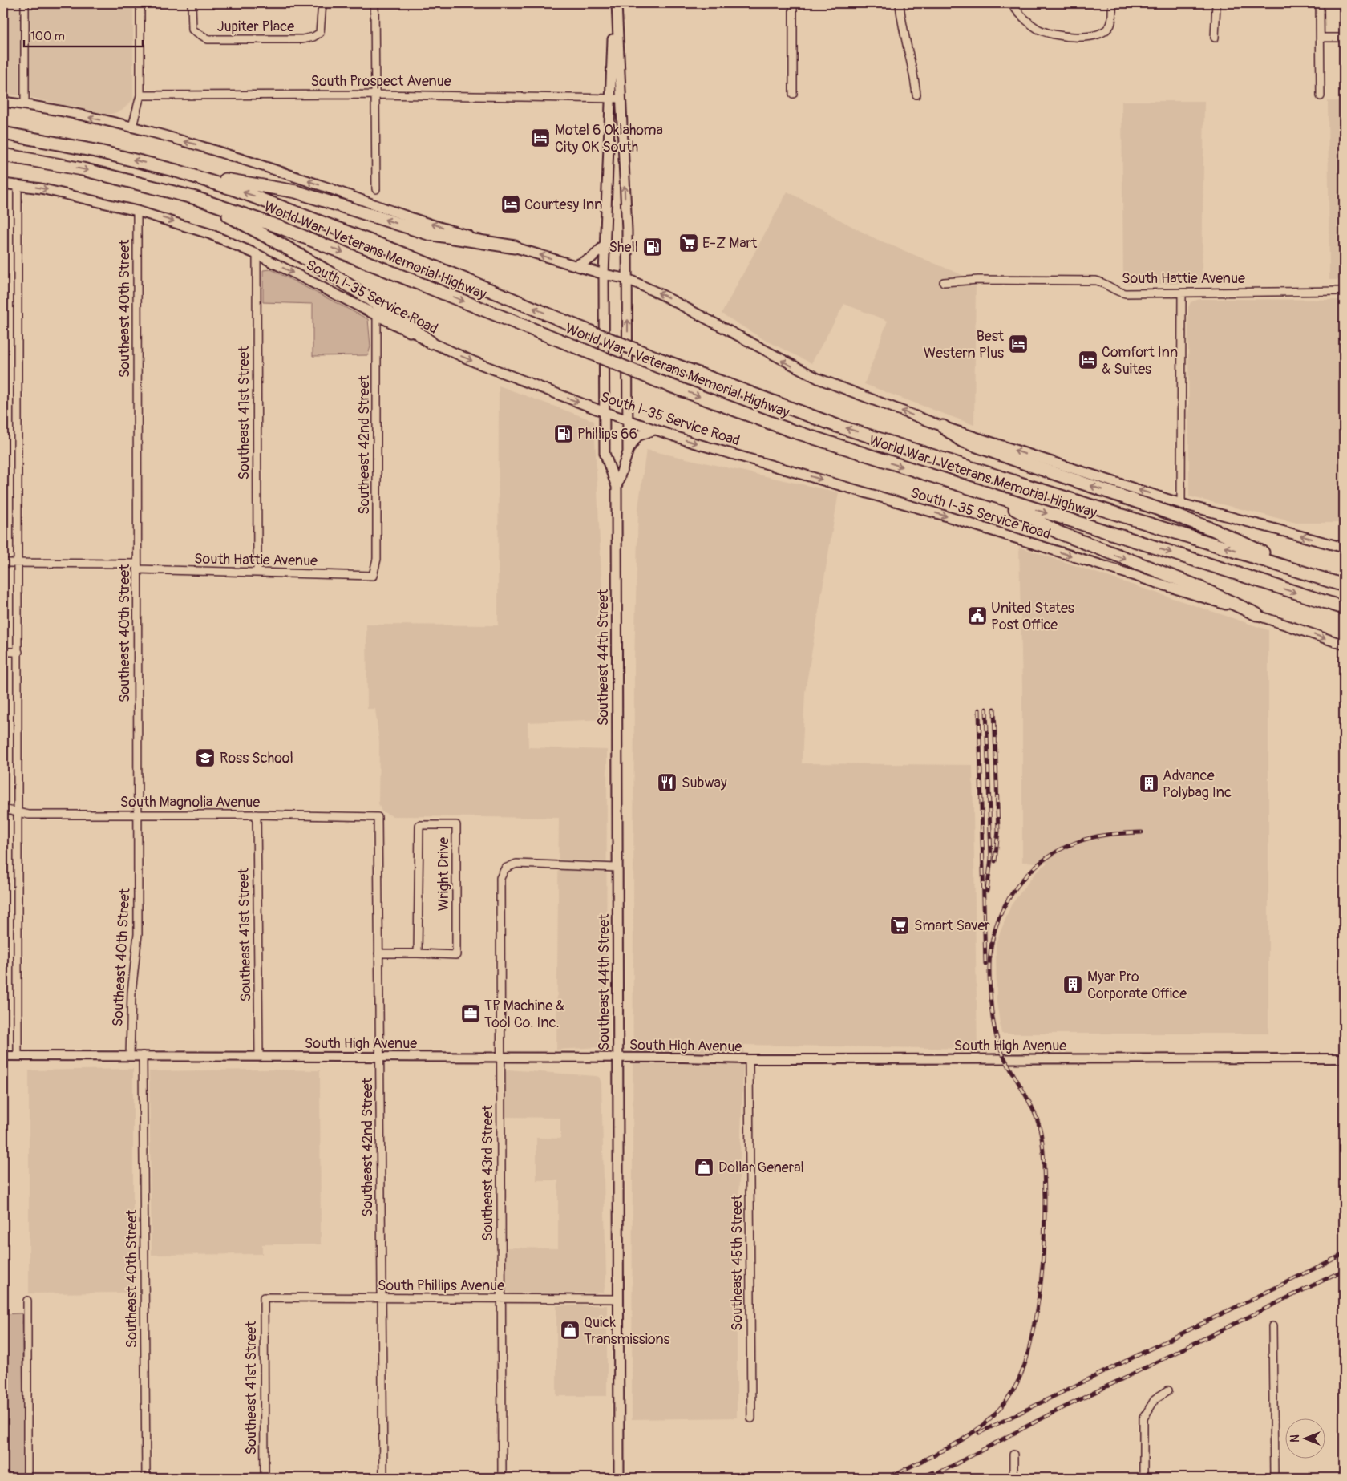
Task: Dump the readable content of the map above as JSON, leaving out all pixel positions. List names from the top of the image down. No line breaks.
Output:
{"streets":{"highway":["World War I Veterans Memorial Highway"],"main road":["South I-35 Service Road","Southeast 44th Street"],"street":["Jupiter Place","South Prospect Avenue","South Hattie Avenue","Southeast 40th Street","Southeast 41st Street","Southeast 42nd Street","South Magnolia Avenue","Wright Drive","South High Avenue","Southeast 43rd Street","Southeast 45th Street","South Phillips Avenue"]},"crossings":[["South Prospect Avenue","Southeast 44th Street"],["South Hattie Avenue","Southeast 40th Street"],["South Hattie Avenue","Southeast 41st Street"],["South Hattie Avenue","Southeast 42nd Street"],["South I-35 Service Road","Southeast 40th Street"],["South I-35 Service Road","Southeast 41st Street"],["South I-35 Service Road","Southeast 42nd Street"],["South I-35 Service Road","Southeast 44th Street"],["Southeast 40th Street","South Magnolia Avenue"],["Southeast 40th Street","South High Avenue"],["Southeast 41st Street","South Magnolia Avenue"],["Southeast 41st Street","South High Avenue"],["Southeast 41st Street","South Phillips Avenue"],["Southeast 42nd Street","South Magnolia Avenue"],["Southeast 42nd Street","Wright Drive"],["Southeast 42nd Street","South High Avenue"],["Southeast 42nd Street","South Phillips Avenue"],["Southeast 44th Street","South High Avenue"],["Southeast 44th Street","Southeast 43rd Street"],["Southeast 44th Street","South Phillips Avenue"],["South High Avenue","Southeast 43rd Street"],["South High Avenue","Southeast 45th Street"],["Southeast 43rd Street","South Phillips Avenue"]],"one_way":["South I-35 Service Road"],"places":{"hotel":["Motel 6 Oklahoma City OK South","Courtesy Inn","Best Western Plus","Comfort Inn & Suites"],"supermarket":["E-Z Mart","Smart Saver"],"fuel station":["Shell","Phillips 66"],"public building":["United States Post Office"],"school or university":["Ross School"],"restaurant":["Subway"],"building":["Advance Polybag Inc","Myar Pro Corporate Office"],"office":["TP Machine & Tool Co. Inc."],"shop":["Dollar General","Quick Transmissions"]},"scale_bar":"100 m","north":"left"}
